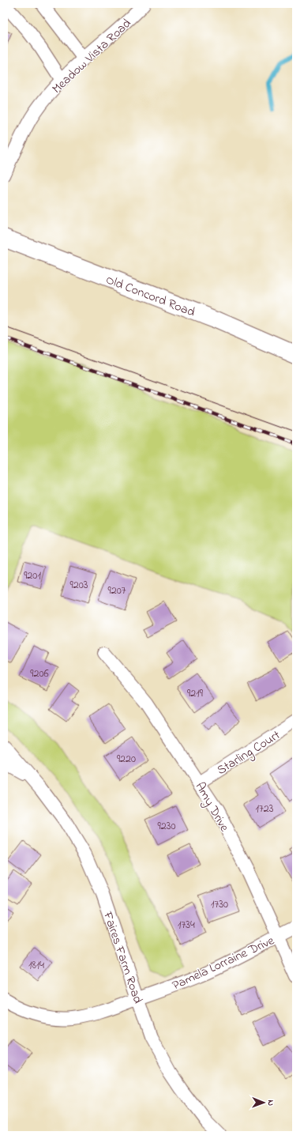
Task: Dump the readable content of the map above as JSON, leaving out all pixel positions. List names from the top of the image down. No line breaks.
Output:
{"streets":{"street":["Meadow Vista Road","Old Concord Road","Starling Court","Amy Drive","Faires Farm Road","Pamela Lorraine Drive"]},"crossings":[["Starling Court","Amy Drive"],["Amy Drive","Pamela Lorraine Drive"],["Faires Farm Road","Pamela Lorraine Drive"]],"house_numbers":["9201","9203","9207","9206","9219","9220","1723","9230","1730","1734","1814"],"north":"right"}
